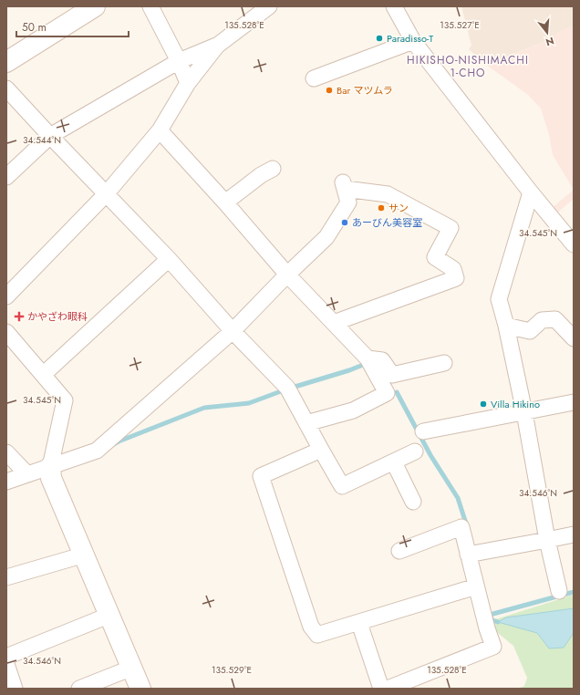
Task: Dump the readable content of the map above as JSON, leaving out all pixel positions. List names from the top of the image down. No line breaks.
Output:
{"districts":["HIKISHO-NISHIMACHI 1-CHO"],"places":{"other":["Paradisso-T","Bar マツムラ","サン","あーびん美容室","Villa Hikino"],"health":["かやざわ眼科"]},"scale_bar":"50 m","north":"bottom","coordinates":["135.528°E","135.527°E","34.544°N","34.545°N","34.546°N","135.529°E"]}
